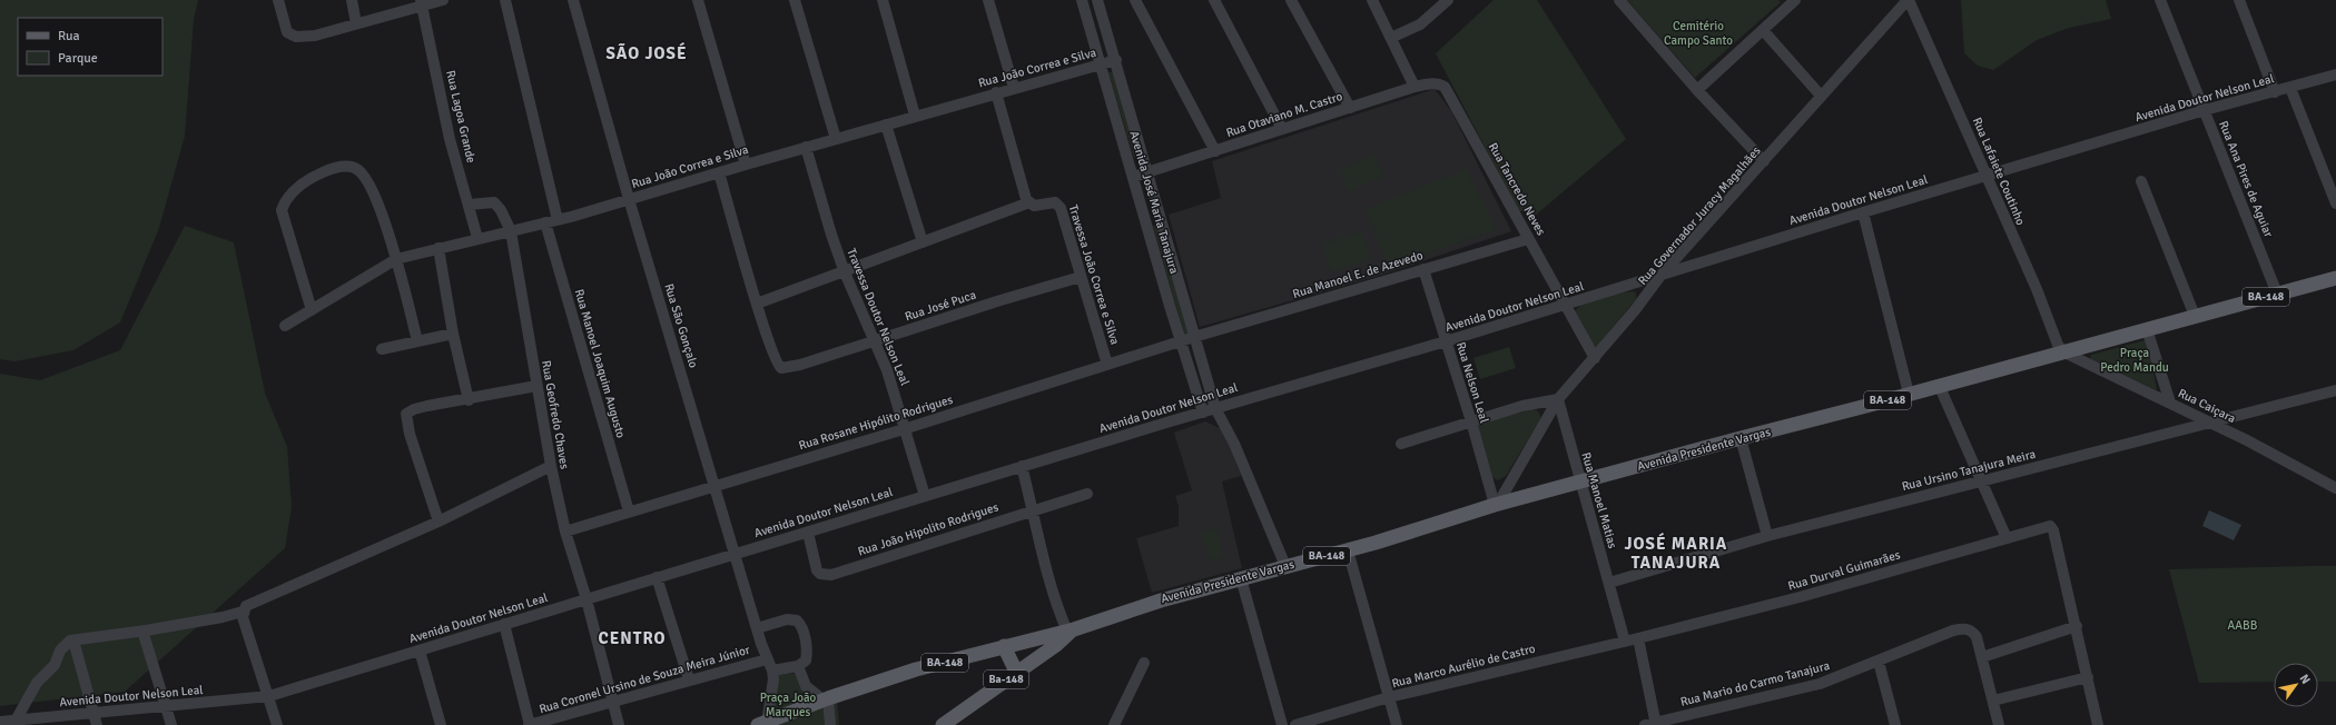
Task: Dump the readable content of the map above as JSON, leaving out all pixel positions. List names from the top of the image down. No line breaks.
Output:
{"streets":{"main road":["BA-148","Avenida Presidente Vargas","Ba-148"],"street":["Rua João Correa e Silva","Avenida Doutor Nelson Leal","Rua Otaviano M. Castro","Rua Lagoa Grande","Rua Lafaiete Coutinho","Rua Ana Pires de Aguiar","Rua Tancredo Neves","Avenida José Maria Tanajura","Rua Governador Juracy Magalhães","Travessa João Correa e Silva","Rua Manoel E. de Azevedo","Rua José Puca","Travessa Doutor Nelson Leal","Rua São Gonçalo","Rua Manoel Joaquim Augusto","Rua Nelson Leal","Rua Caiçara","Rua Geofredo Chaves","Rua Rosane Hipólito Rodrigues","Rua Ursino Tanajura Meira","Rua Manoel Matias","Rua João Hipolito Rodrigues","Rua Durval Guimarães","Rua Marco Aurélio de Castro","Rua Coronel Ursino de Souza Meira Júnior","Rua Mario do Carmo Tanajura"]},"crossings":[["Rua João Correa e Silva","Rua Lagoa Grande"],["Rua João Correa e Silva","Avenida José Maria Tanajura"],["Rua João Correa e Silva","Travessa Doutor Nelson Leal"],["Rua João Correa e Silva","Rua São Gonçalo"],["Rua João Correa e Silva","Rua Manoel Joaquim Augusto"],["Rua João Correa e Silva","Rua Geofredo Chaves"],["Avenida Doutor Nelson Leal","Rua Lafaiete Coutinho"],["Avenida Doutor Nelson Leal","Rua Ana Pires de Aguiar"],["Avenida Doutor Nelson Leal","Rua Tancredo Neves"],["Avenida Doutor Nelson Leal","Avenida José Maria Tanajura"],["Avenida Doutor Nelson Leal","Rua Governador Juracy Magalhães"],["Avenida Doutor Nelson Leal","Travessa Doutor Nelson Leal"],["Avenida Doutor Nelson Leal","Rua São Gonçalo"],["Avenida Doutor Nelson Leal","Rua Nelson Leal"],["Avenida Doutor Nelson Leal","Rua Geofredo Chaves"],["Avenida Doutor Nelson Leal","Rua João Hipolito Rodrigues"],["Rua Otaviano M. Castro","Rua Tancredo Neves"],["Rua Otaviano M. Castro","Avenida José Maria Tanajura"],["Rua Lagoa Grande","Rua Geofredo Chaves"],["Rua Lafaiete Coutinho","Rua Governador Juracy Magalhães"],["Rua Lafaiete Coutinho","Rua Caiçara"],["Rua Lafaiete Coutinho","Avenida Presidente Vargas"],["Rua Ana Pires de Aguiar","Avenida Presidente Vargas"],["Rua Tancredo Neves","Rua Governador Juracy Magalhães"],["Rua Tancredo Neves","Rua Manoel E. de Azevedo"],["Avenida José Maria Tanajura","Rua Manoel E. de Azevedo"],["Avenida José Maria Tanajura","Rua Rosane Hipólito Rodrigues"],["Avenida José Maria Tanajura","Avenida Presidente Vargas"],["Rua Governador Juracy Magalhães","Rua Nelson Leal"],["Rua Governador Juracy Magalhães","Avenida Presidente Vargas"],["Rua Governador Juracy Magalhães","Rua Manoel Matias"],["Travessa João Correa e Silva","Rua José Puca"],["Travessa João Correa e Silva","Rua Rosane Hipólito Rodrigues"],["Rua Manoel E. de Azevedo","Rua Nelson Leal"],["Rua Manoel E. de Azevedo","Rua Rosane Hipólito Rodrigues"],["BA-148","Avenida Presidente Vargas"],["BA-148","Ba-148"],["Rua José Puca","Travessa Doutor Nelson Leal"],["Travessa Doutor Nelson Leal","Rua Rosane Hipólito Rodrigues"],["Rua São Gonçalo","Rua Rosane Hipólito Rodrigues"],["Rua São Gonçalo","Rua Coronel Ursino de Souza Meira Júnior"],["Rua Manoel Joaquim Augusto","Rua Rosane Hipólito Rodrigues"],["Rua Nelson Leal","Avenida Presidente Vargas"],["Rua Caiçara","Avenida Presidente Vargas"],["Rua Caiçara","Rua Ursino Tanajura Meira"],["Rua Geofredo Chaves","Rua Rosane Hipólito Rodrigues"],["Rua Geofredo Chaves","Rua Coronel Ursino de Souza Meira Júnior"],["Avenida Presidente Vargas","Rua Manoel Matias"],["Avenida Presidente Vargas","Ba-148"],["Rua Ursino Tanajura Meira","Rua Manoel Matias"],["Rua Manoel Matias","Rua Marco Aurélio de Castro"],["Rua Durval Guimarães","Rua Marco Aurélio de Castro"]],"districts":["SÃO JOSÉ","JOSÉ MARIA TANAJURA","CENTRO"],"parks":["Cemitério Campo Santo","Praça Pedro Mandu","AABB","Praça João Marques"],"legend":["Rua","Parque"],"north":"top right"}
